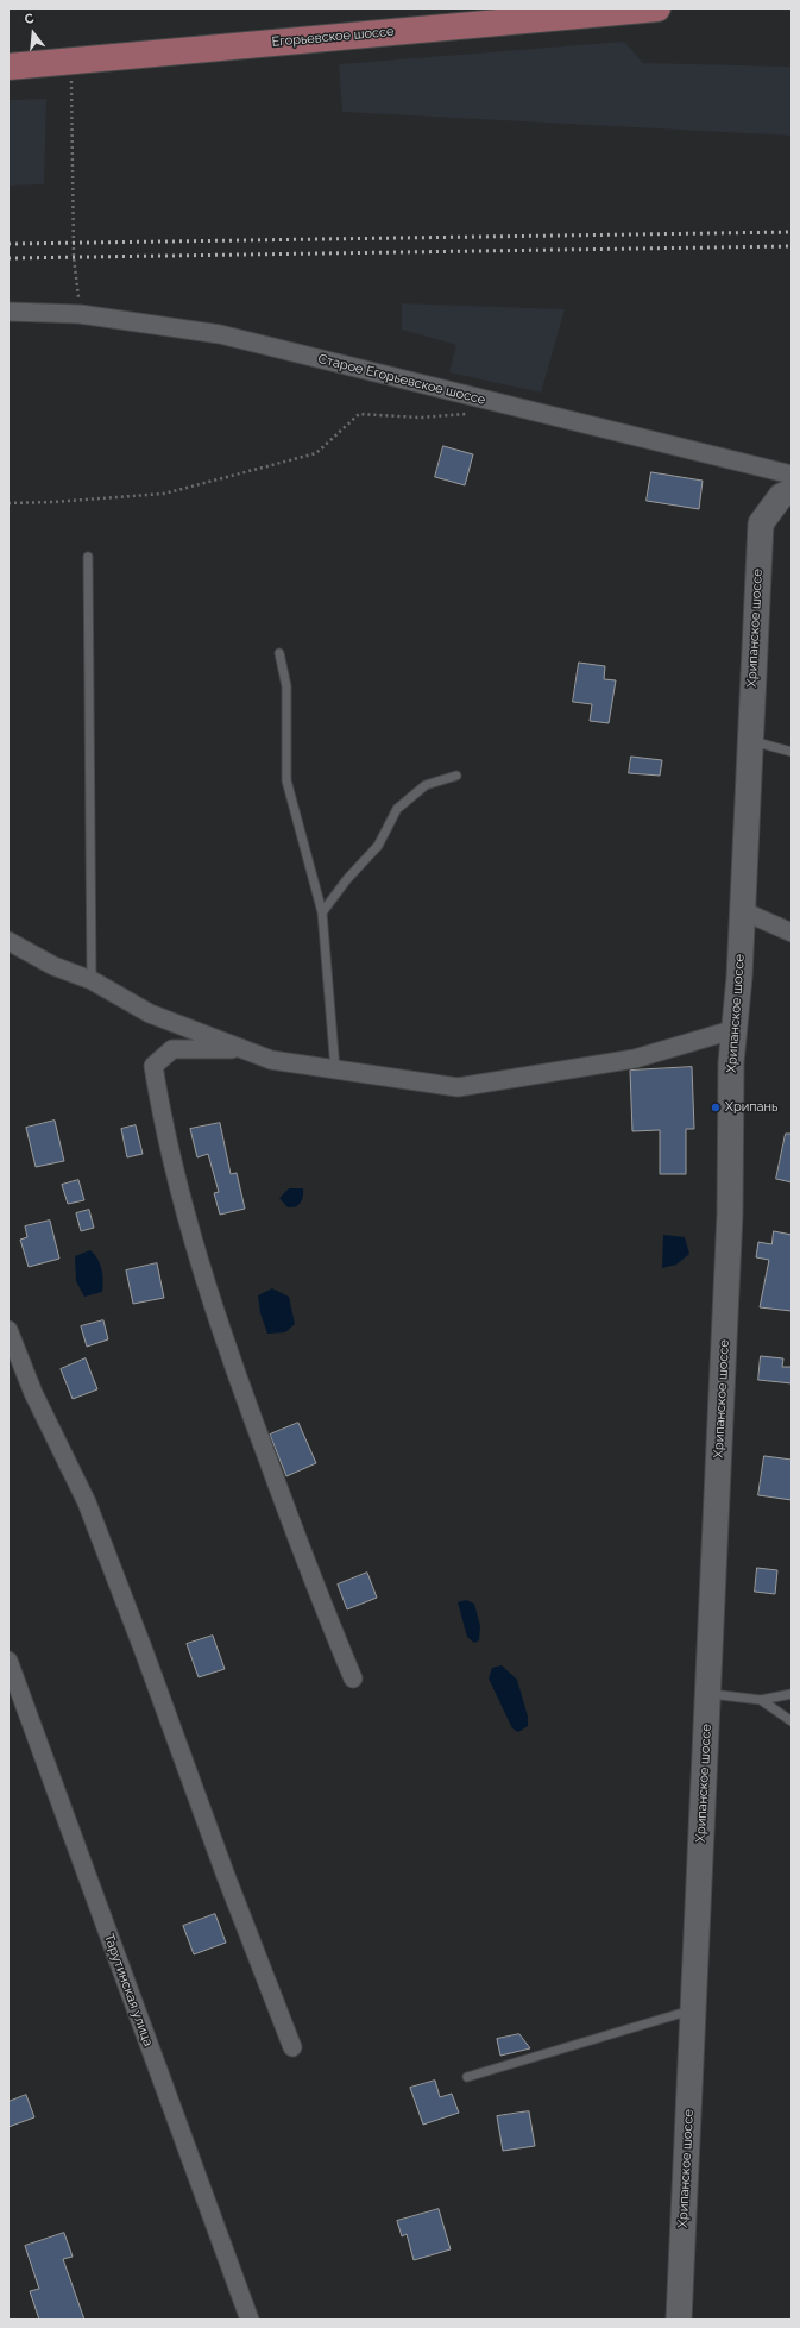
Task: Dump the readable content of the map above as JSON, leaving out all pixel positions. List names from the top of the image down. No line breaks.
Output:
{"streets":{"main road":["Егорьевское шоссе","Хрипанское шоссе"],"street":["Старое Егорьевское шоссе","Тарутинская улица"]},"places":["Хрипань"],"north":"top"}
